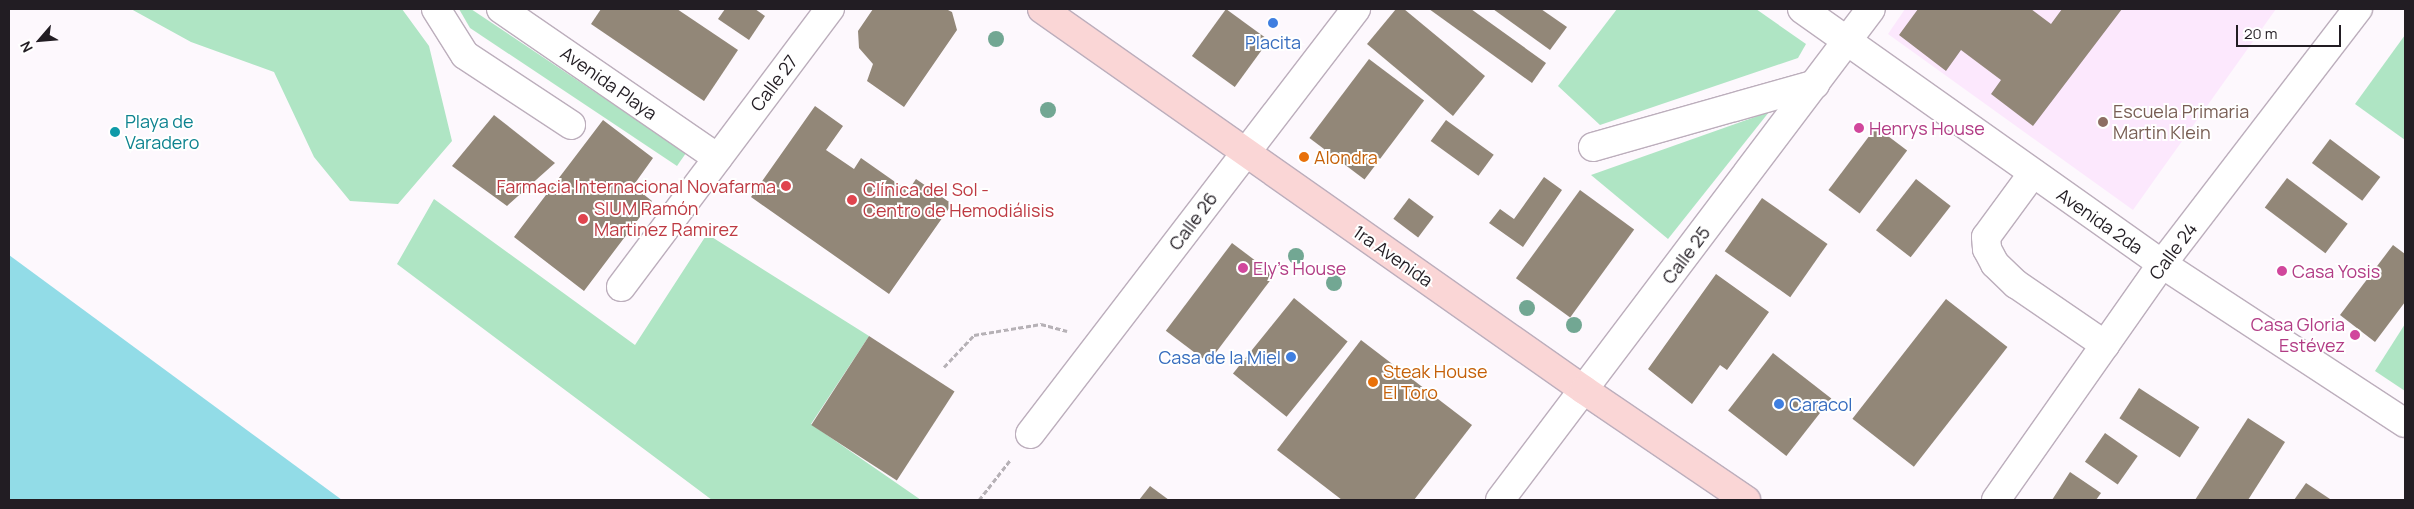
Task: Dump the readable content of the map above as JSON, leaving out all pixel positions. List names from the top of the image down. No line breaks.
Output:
{"streets":{"main road":["1ra Avenida"],"street":["Avenida Playa","Calle 27","Calle 26","Avenida 2da","Calle 24","Calle 25"]},"crossings":[["Avenida Playa","Calle 27"],["Calle 26","1ra Avenida"],["Avenida 2da","Calle 24"],["Avenida 2da","Calle 25"],["Calle 25","1ra Avenida"]],"places":["Placita","Escuela Primaria Martin Klein","Henrys House","Playa de Varadero","Alondra","Farmacia Internacional Novafarma","Clínica del Sol - Centro de Hemodiálisis","SIUM Ramón Martinez Ramirez","Ely's House","Casa Yosis","Casa Gloria Estévez","Casa de la Miel","Steak House El Toro","Caracol"],"scale_bar":"20 m","north":"bottom left"}
